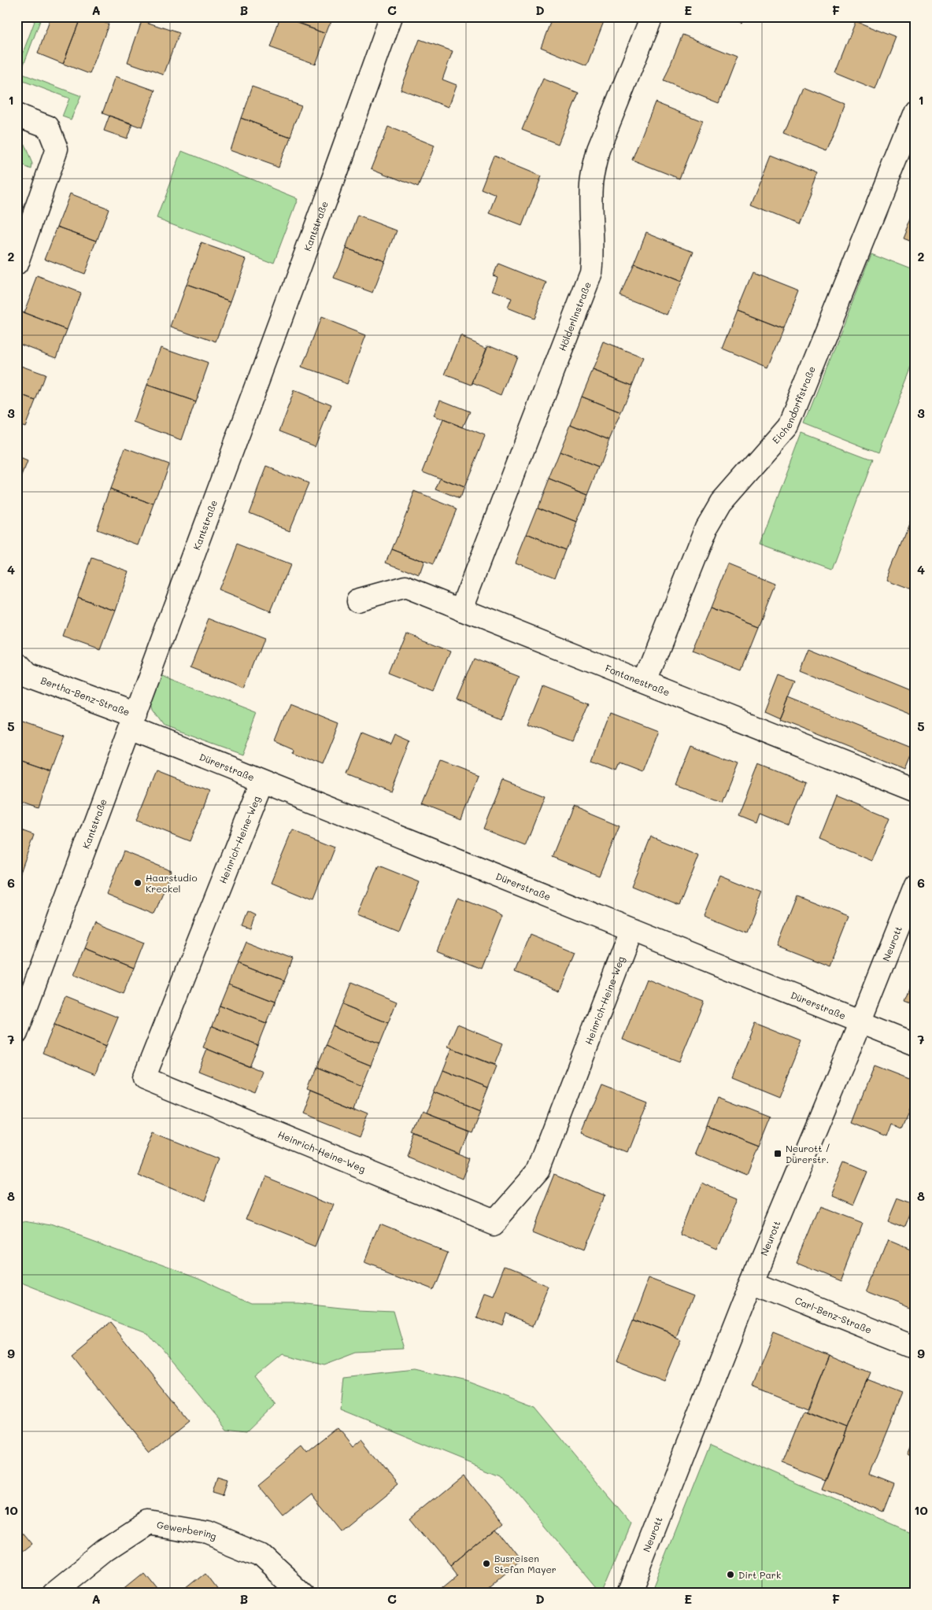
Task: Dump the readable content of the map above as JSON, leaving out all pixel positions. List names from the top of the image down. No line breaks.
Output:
{"streets":{"street":["Kantstraße","Hölderlinstraße","Eichendorffstraße","Fontanestraße","Bertha-Benz-Straße","Dürerstraße","Heinrich-Heine-Weg","Neurott","Carl-Benz-Straße","Gewerbering"]},"crossings":[["Kantstraße","Bertha-Benz-Straße"],["Kantstraße","Dürerstraße"],["Hölderlinstraße","Fontanestraße"],["Eichendorffstraße","Fontanestraße"],["Bertha-Benz-Straße","Dürerstraße"],["Dürerstraße","Heinrich-Heine-Weg"],["Dürerstraße","Neurott"],["Neurott","Carl-Benz-Straße"]],"places":{"other":["Haarstudio Kreckel","Busreisen Stefan Mayer","Dirt Park"],"transit":["Neurott / Dürerstr."]},"grid":{"columns":["A","B","C","D","E","F"],"rows":["1","2","3","4","5","6","7","8","9","10"]}}
